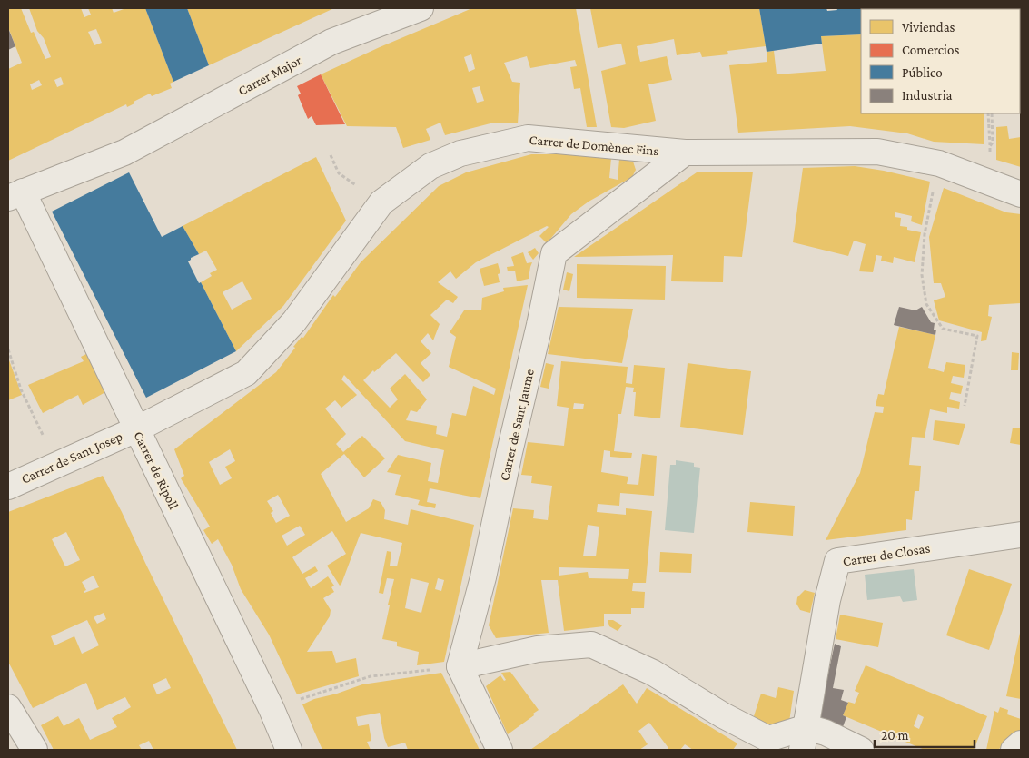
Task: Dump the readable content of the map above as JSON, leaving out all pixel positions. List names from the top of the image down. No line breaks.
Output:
{"streets":{"street":["Carrer Major","Carrer de Domènec Fins","Carrer de Sant Jaume","Carrer de Sant Josep","Carrer de Ripoll","Carrer de Closas"]},"crossings":[["Carrer Major","Carrer de Ripoll"],["Carrer de Domènec Fins","Carrer de Sant Jaume"],["Carrer de Domènec Fins","Carrer de Sant Josep"],["Carrer de Domènec Fins","Carrer de Ripoll"],["Carrer de Sant Josep","Carrer de Ripoll"]],"legend":["Viviendas","Comercios","Público","Industria"],"scale_bar":"20 m"}
